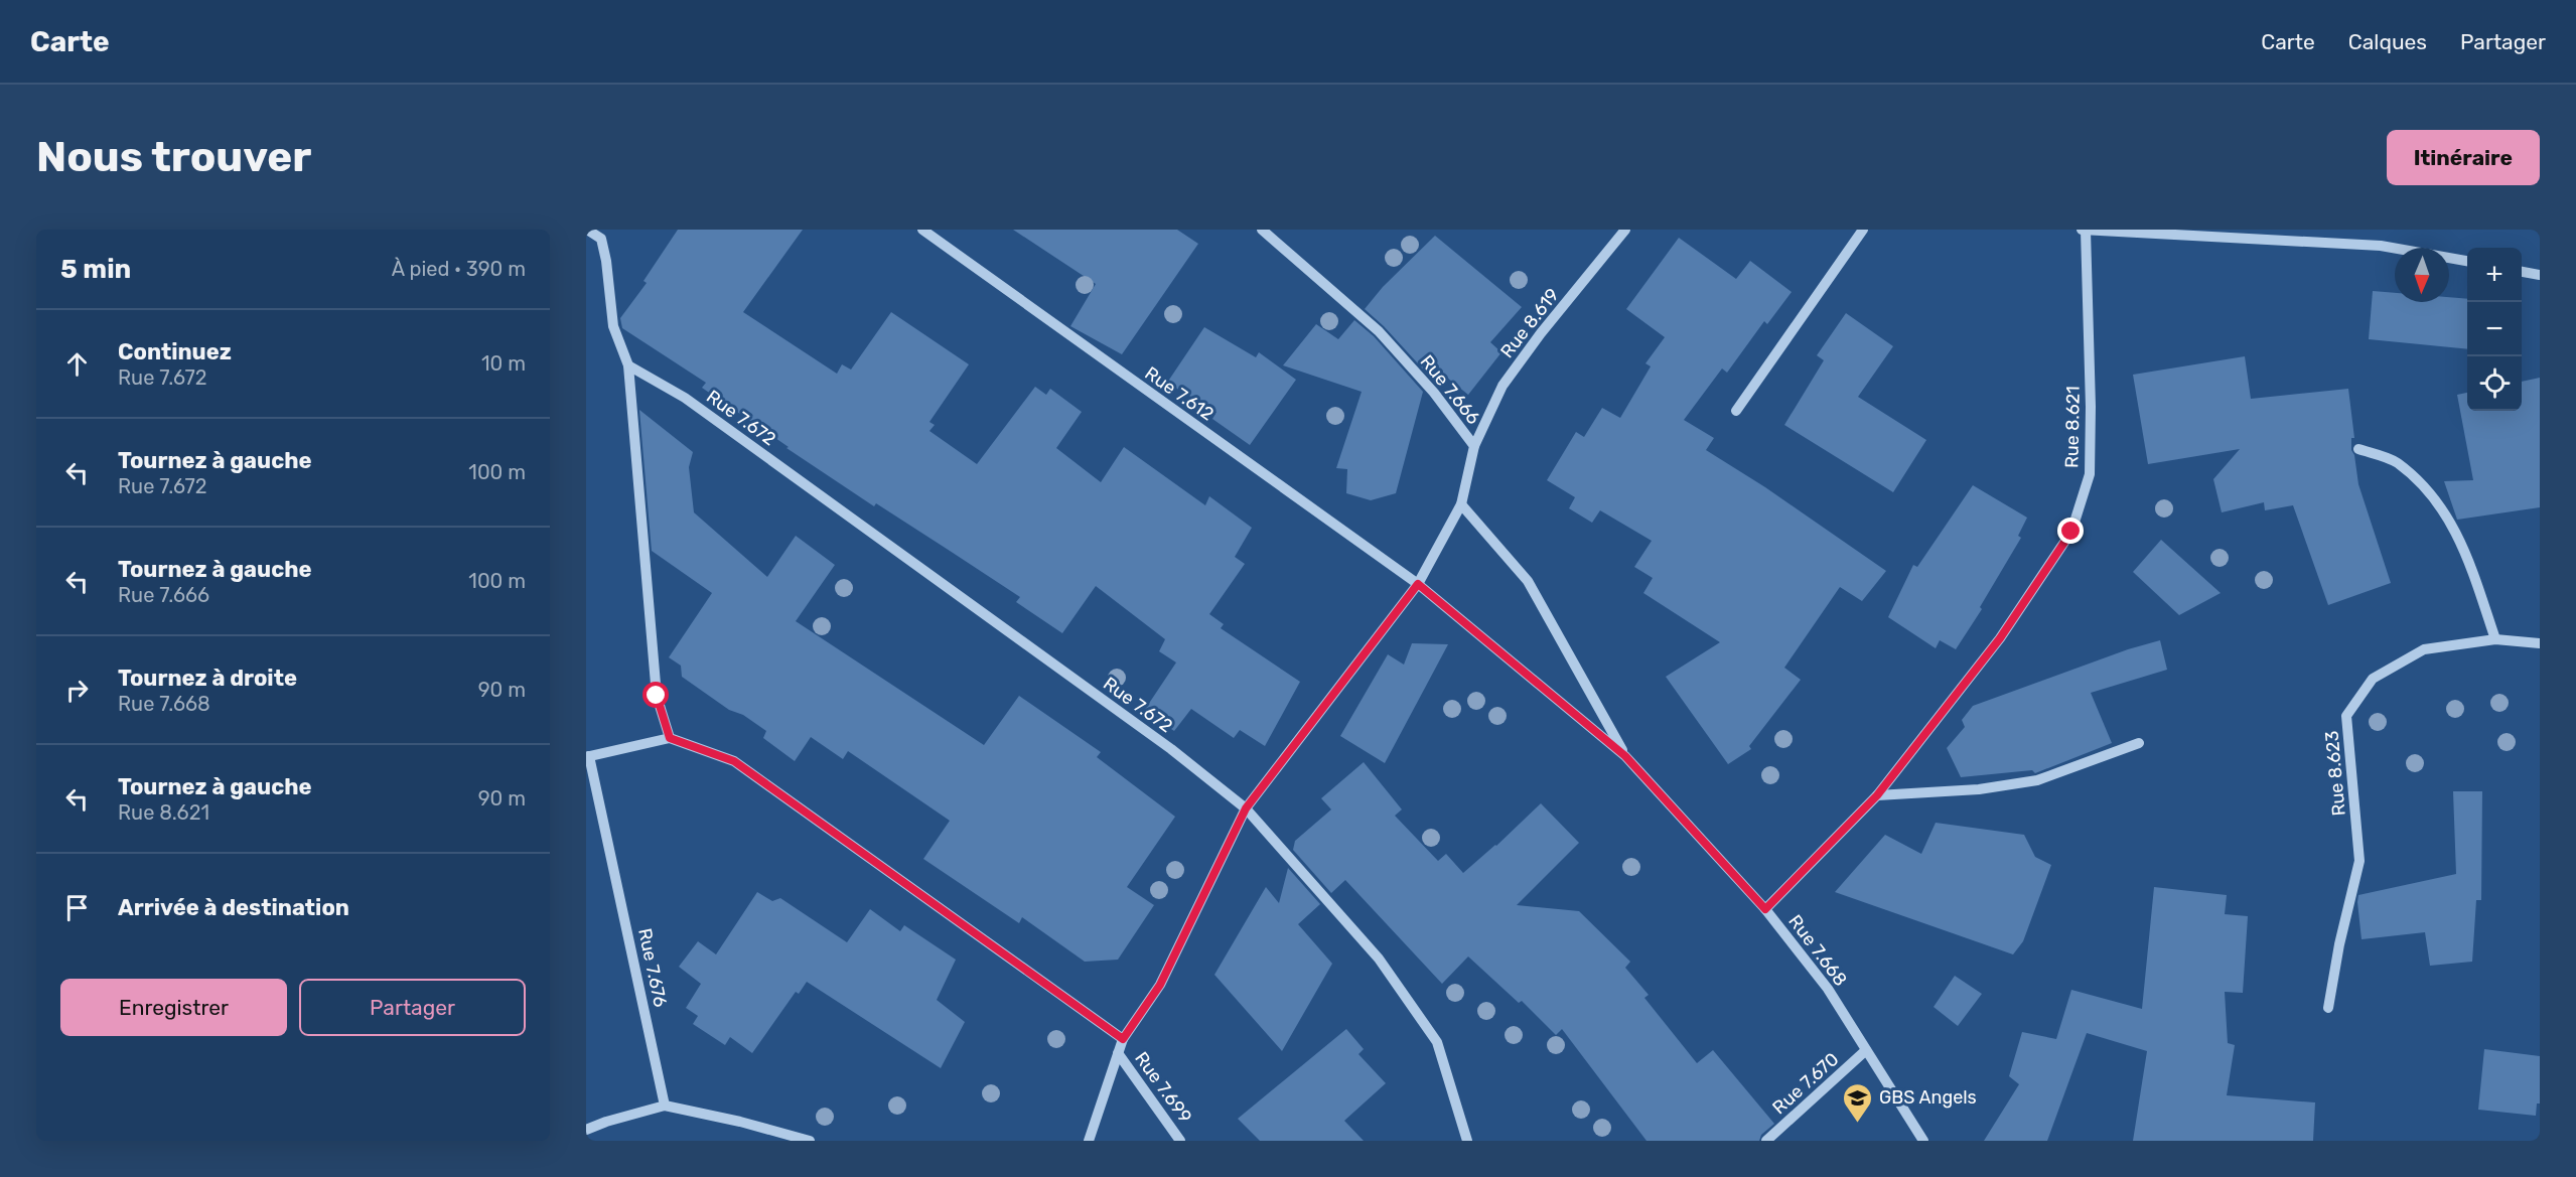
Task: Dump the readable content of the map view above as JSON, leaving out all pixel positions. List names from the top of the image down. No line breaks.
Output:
{"streets":{"street":["Rue 8.619","Rue 7.666","Rue 7.612","Rue 7.672","Rue 8.621","Rue 8.623","Rue 7.668","Rue 7.676","Rue 7.670","Rue 7.699"]},"crossings":[["Rue 8.619","Rue 7.666"],["Rue 7.666","Rue 7.612"],["Rue 7.666","Rue 7.672"],["Rue 7.666","Rue 7.668"],["Rue 7.666","Rue 7.699"],["Rue 7.612","Rue 7.668"],["Rue 8.621","Rue 7.668"],["Rue 7.668","Rue 7.670"]],"places":{"school or university":["GBS Angels"]},"north":"bottom","page":{"header":"Carte","nav":["Carte","Calques","Partager"],"buttons":["Itinéraire",["Enregistrer","Partager"]],"title":"Nous trouver","heading":["5 min","À pied · 390 m"],"map_buttons":["+","−"],"list":[["Continuez","Rue 7.672","10 m"],["Tournez à gauche","Rue 7.672","100 m"],["Tournez à gauche","Rue 7.666","100 m"],["Tournez à droite","Rue 7.668","90 m"],["Tournez à gauche","Rue 8.621","90 m"],"Arrivée à destination"]}}
